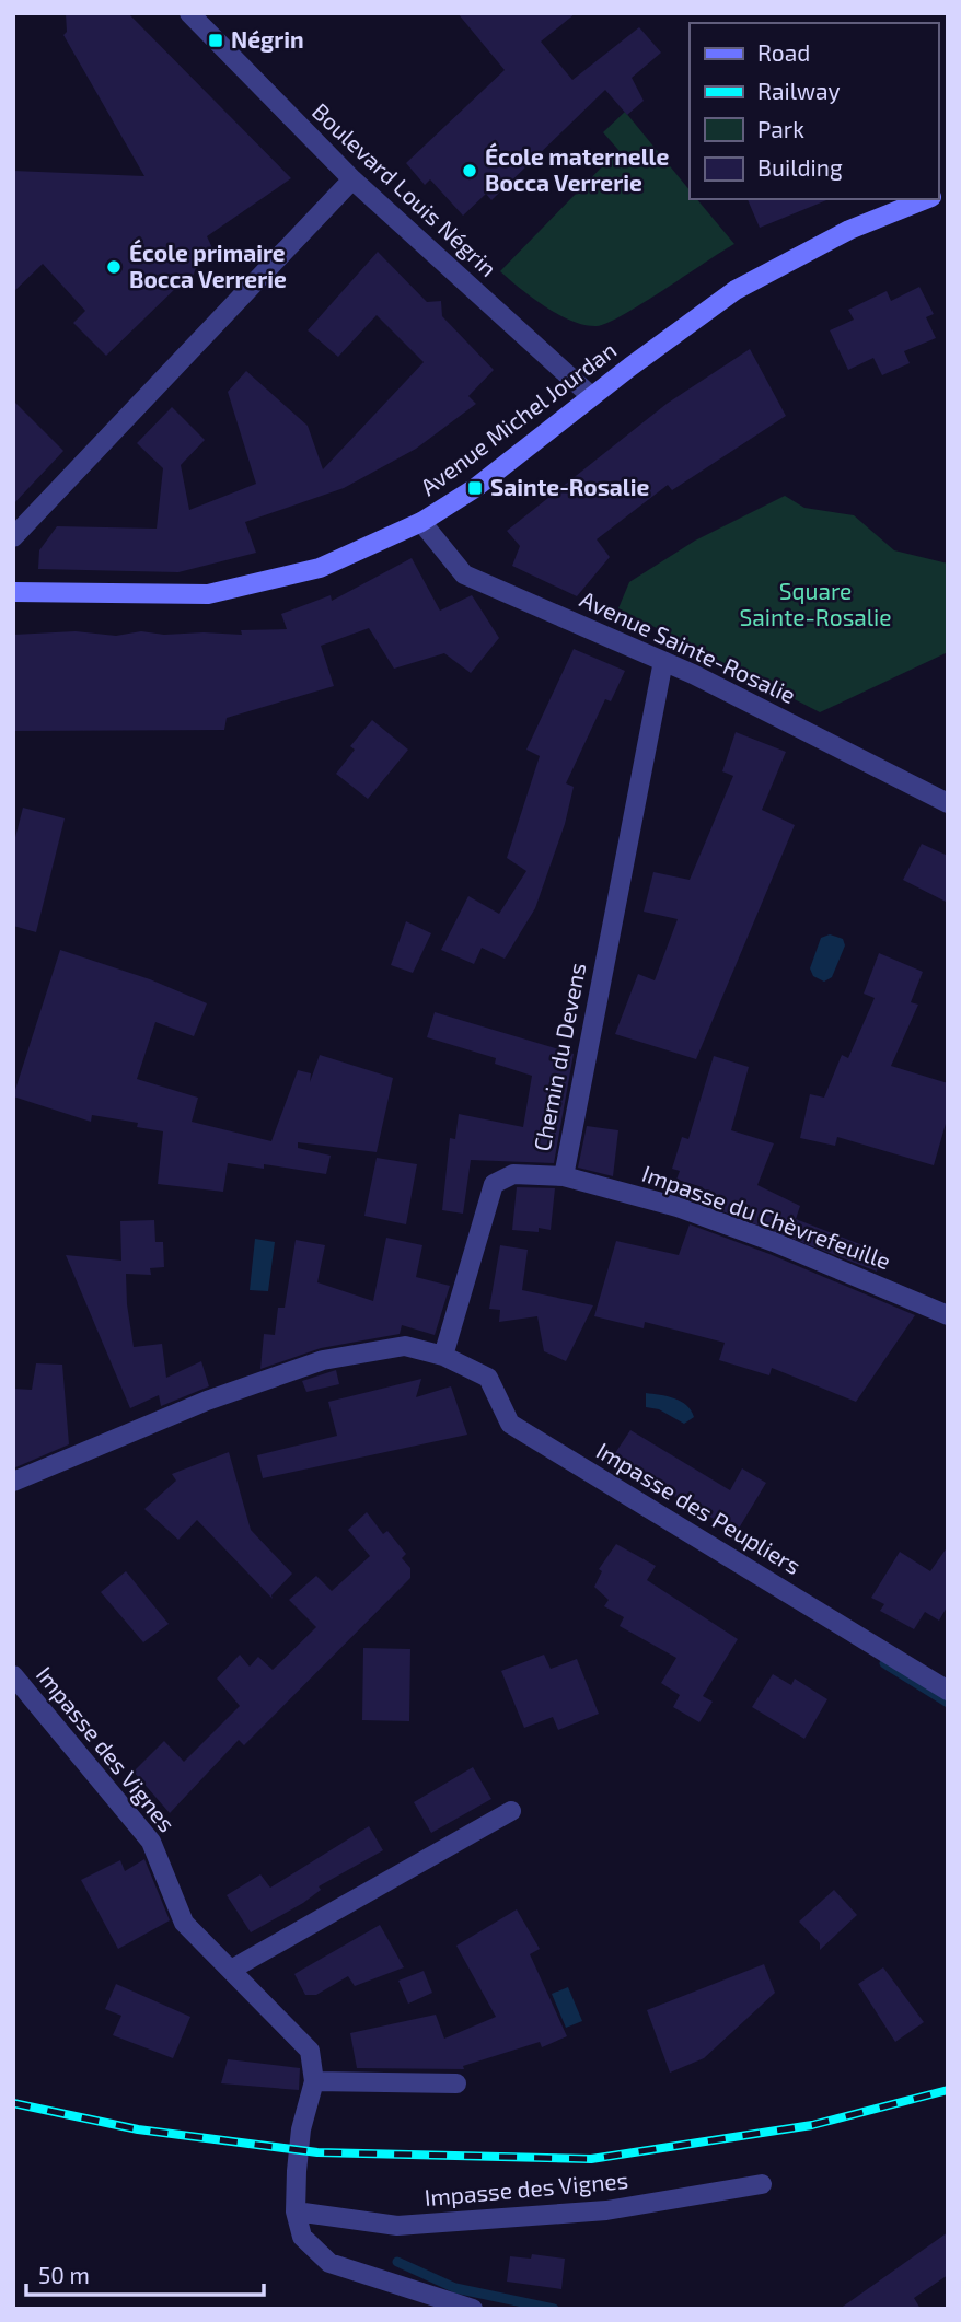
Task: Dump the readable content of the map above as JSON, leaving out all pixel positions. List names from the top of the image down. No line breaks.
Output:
{"streets":{"street":["Boulevard Louis Négrin","Avenue Michel Jourdan","Avenue Sainte-Rosalie","Chemin du Devens","Impasse du Chèvrefeuille","Impasse des Peupliers","Impasse des Vignes"]},"crossings":[["Boulevard Louis Négrin","Avenue Michel Jourdan"],["Avenue Michel Jourdan","Avenue Sainte-Rosalie"],["Avenue Sainte-Rosalie","Chemin du Devens"],["Chemin du Devens","Impasse du Chèvrefeuille"],["Chemin du Devens","Impasse des Peupliers"]],"parks":["Square Sainte-Rosalie"],"places":{"transit":["Négrin","Sainte-Rosalie"],"other":["École maternelle Bocca Verrerie","École primaire Bocca Verrerie"]},"legend":["Road","Railway","Park","Building"],"scale_bar":"50 m"}
